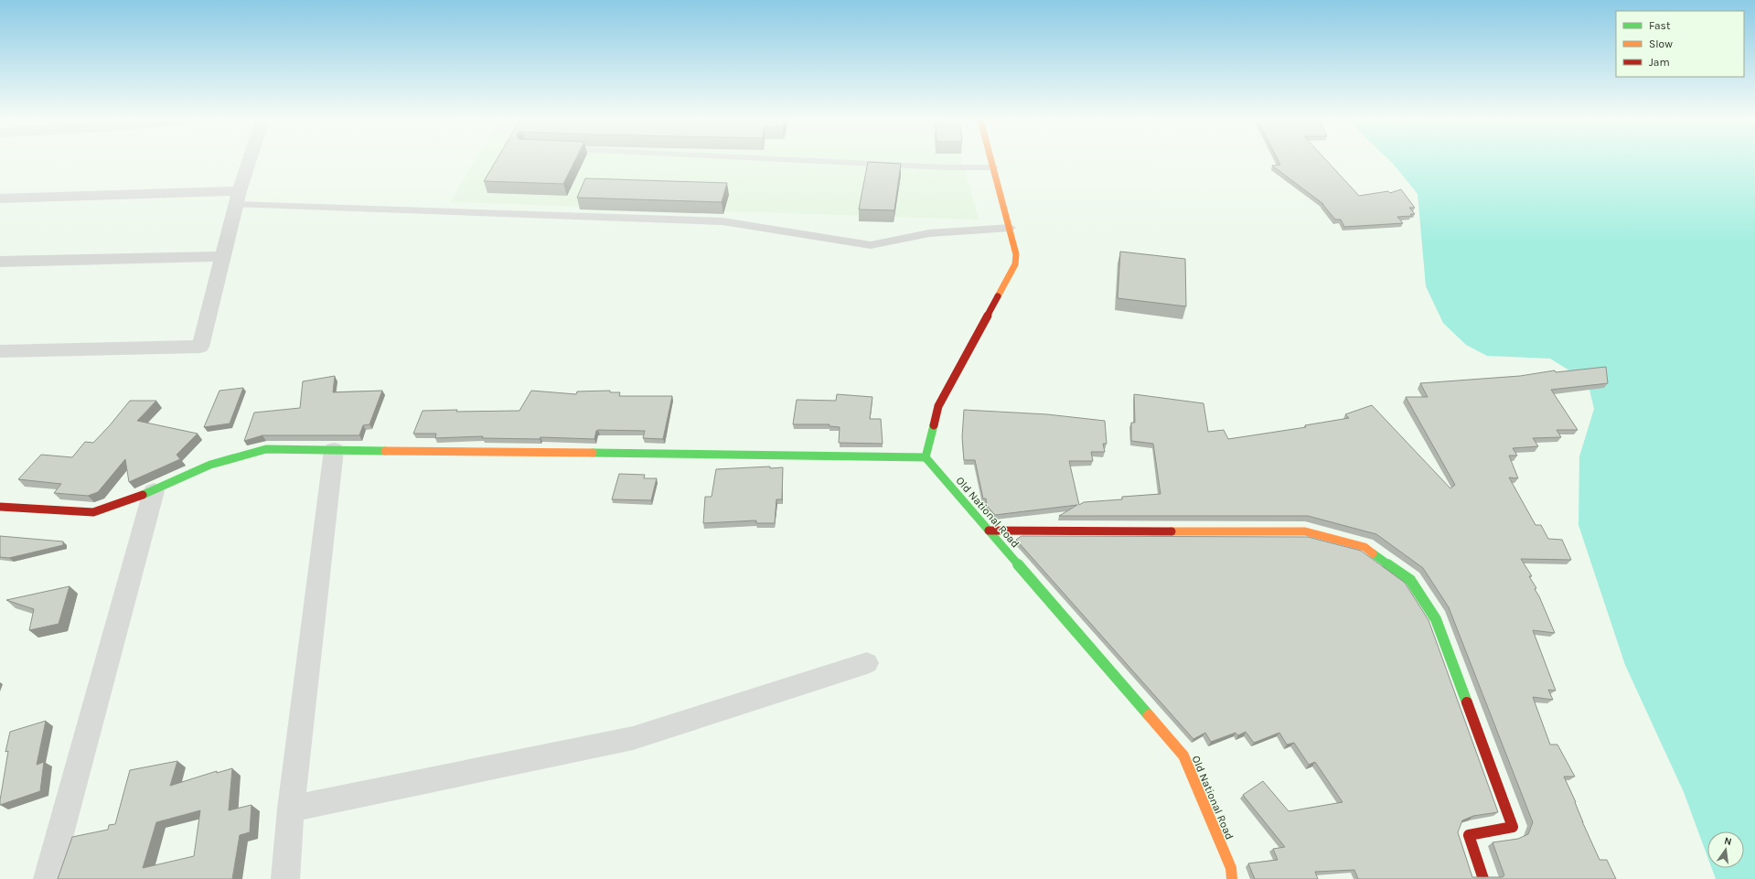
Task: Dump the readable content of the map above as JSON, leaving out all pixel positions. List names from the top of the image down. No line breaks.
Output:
{"streets":{"street":["Old National Road"]},"legend":["Fast","Slow","Jam"],"north":"top"}
